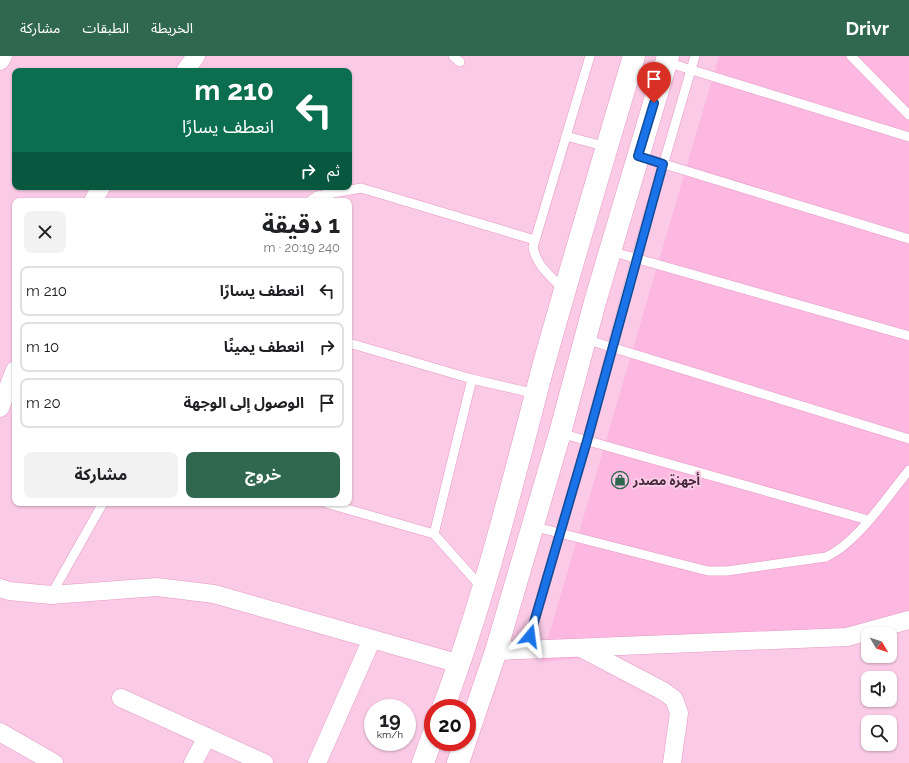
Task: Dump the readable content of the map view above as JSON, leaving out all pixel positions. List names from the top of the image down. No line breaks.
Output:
{"places":{"shop":["أجهزة مصدر"]},"north":"bottom right","page":{"header":"Drivr","nav":["الخريطة","الطبقات","مشاركة"],"turn":["210 m","انعطف يسارًا"],"then":"ثم","heading":["1 دقيقة","240 m · 20:19"],"list":[{"name":"انعطف يسارًا","value":"210 m"},{"name":"انعطف يمينًا","value":"10 m"},{"name":"الوصول إلى الوجهة","value":"20 m"}],"buttons":["خروج","مشاركة"],"speed":"19 km/h","limit":"20"}}
